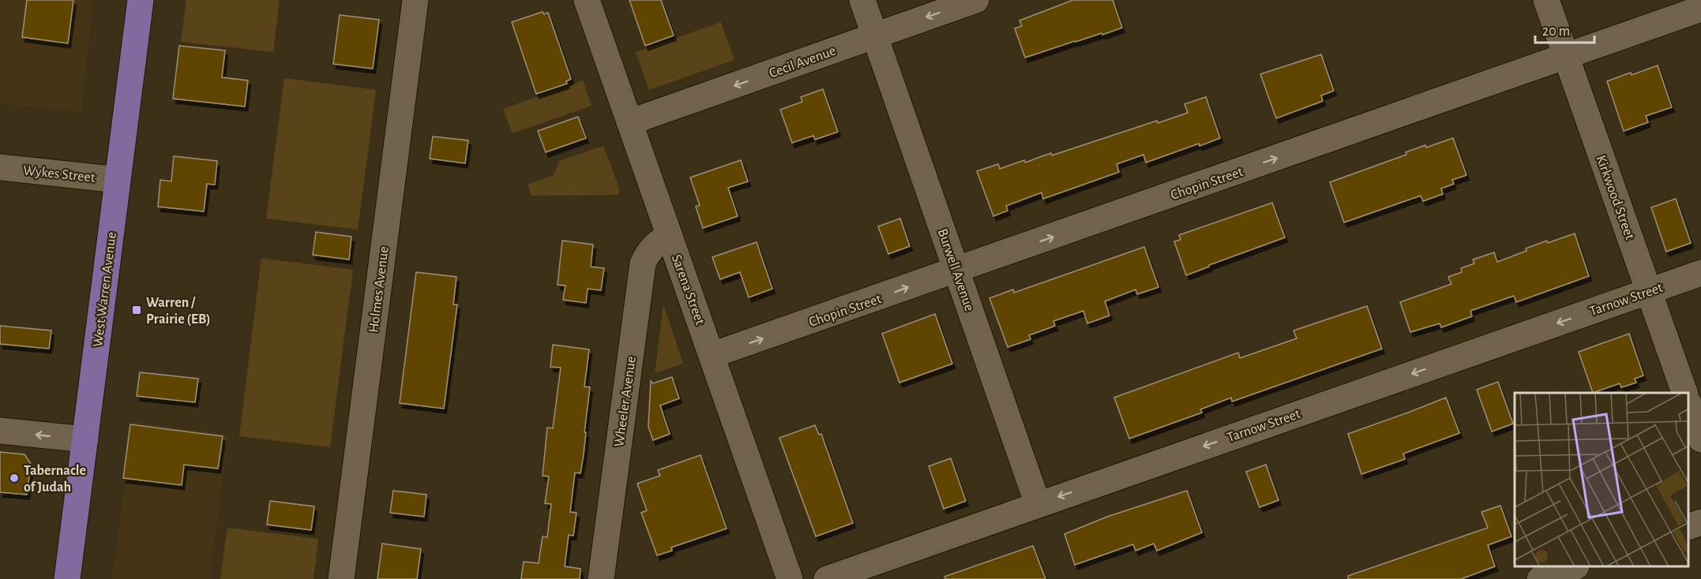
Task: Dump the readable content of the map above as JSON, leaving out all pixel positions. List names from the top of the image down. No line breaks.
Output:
{"streets":{"main road":["West Warren Avenue"],"street":["Cecil Avenue","Wykes Street","Chopin Street","Kirkwood Street","Burwell Avenue","Holmes Avenue","Sarena Street","Tarnow Street","Wheeler Avenue"]},"crossings":[["Cecil Avenue","Burwell Avenue"],["Cecil Avenue","Sarena Street"],["Wykes Street","West Warren Avenue"],["Chopin Street","Kirkwood Street"],["Chopin Street","Burwell Avenue"],["Chopin Street","Sarena Street"],["Kirkwood Street","Tarnow Street"],["Burwell Avenue","Tarnow Street"],["Sarena Street","Wheeler Avenue"]],"one_way":["Cecil Avenue","Chopin Street","Tarnow Street"],"places":{"transit":["Warren / Prairie (EB)"],"other":["Tabernacle of Judah"]},"scale_bar":"20 m"}
